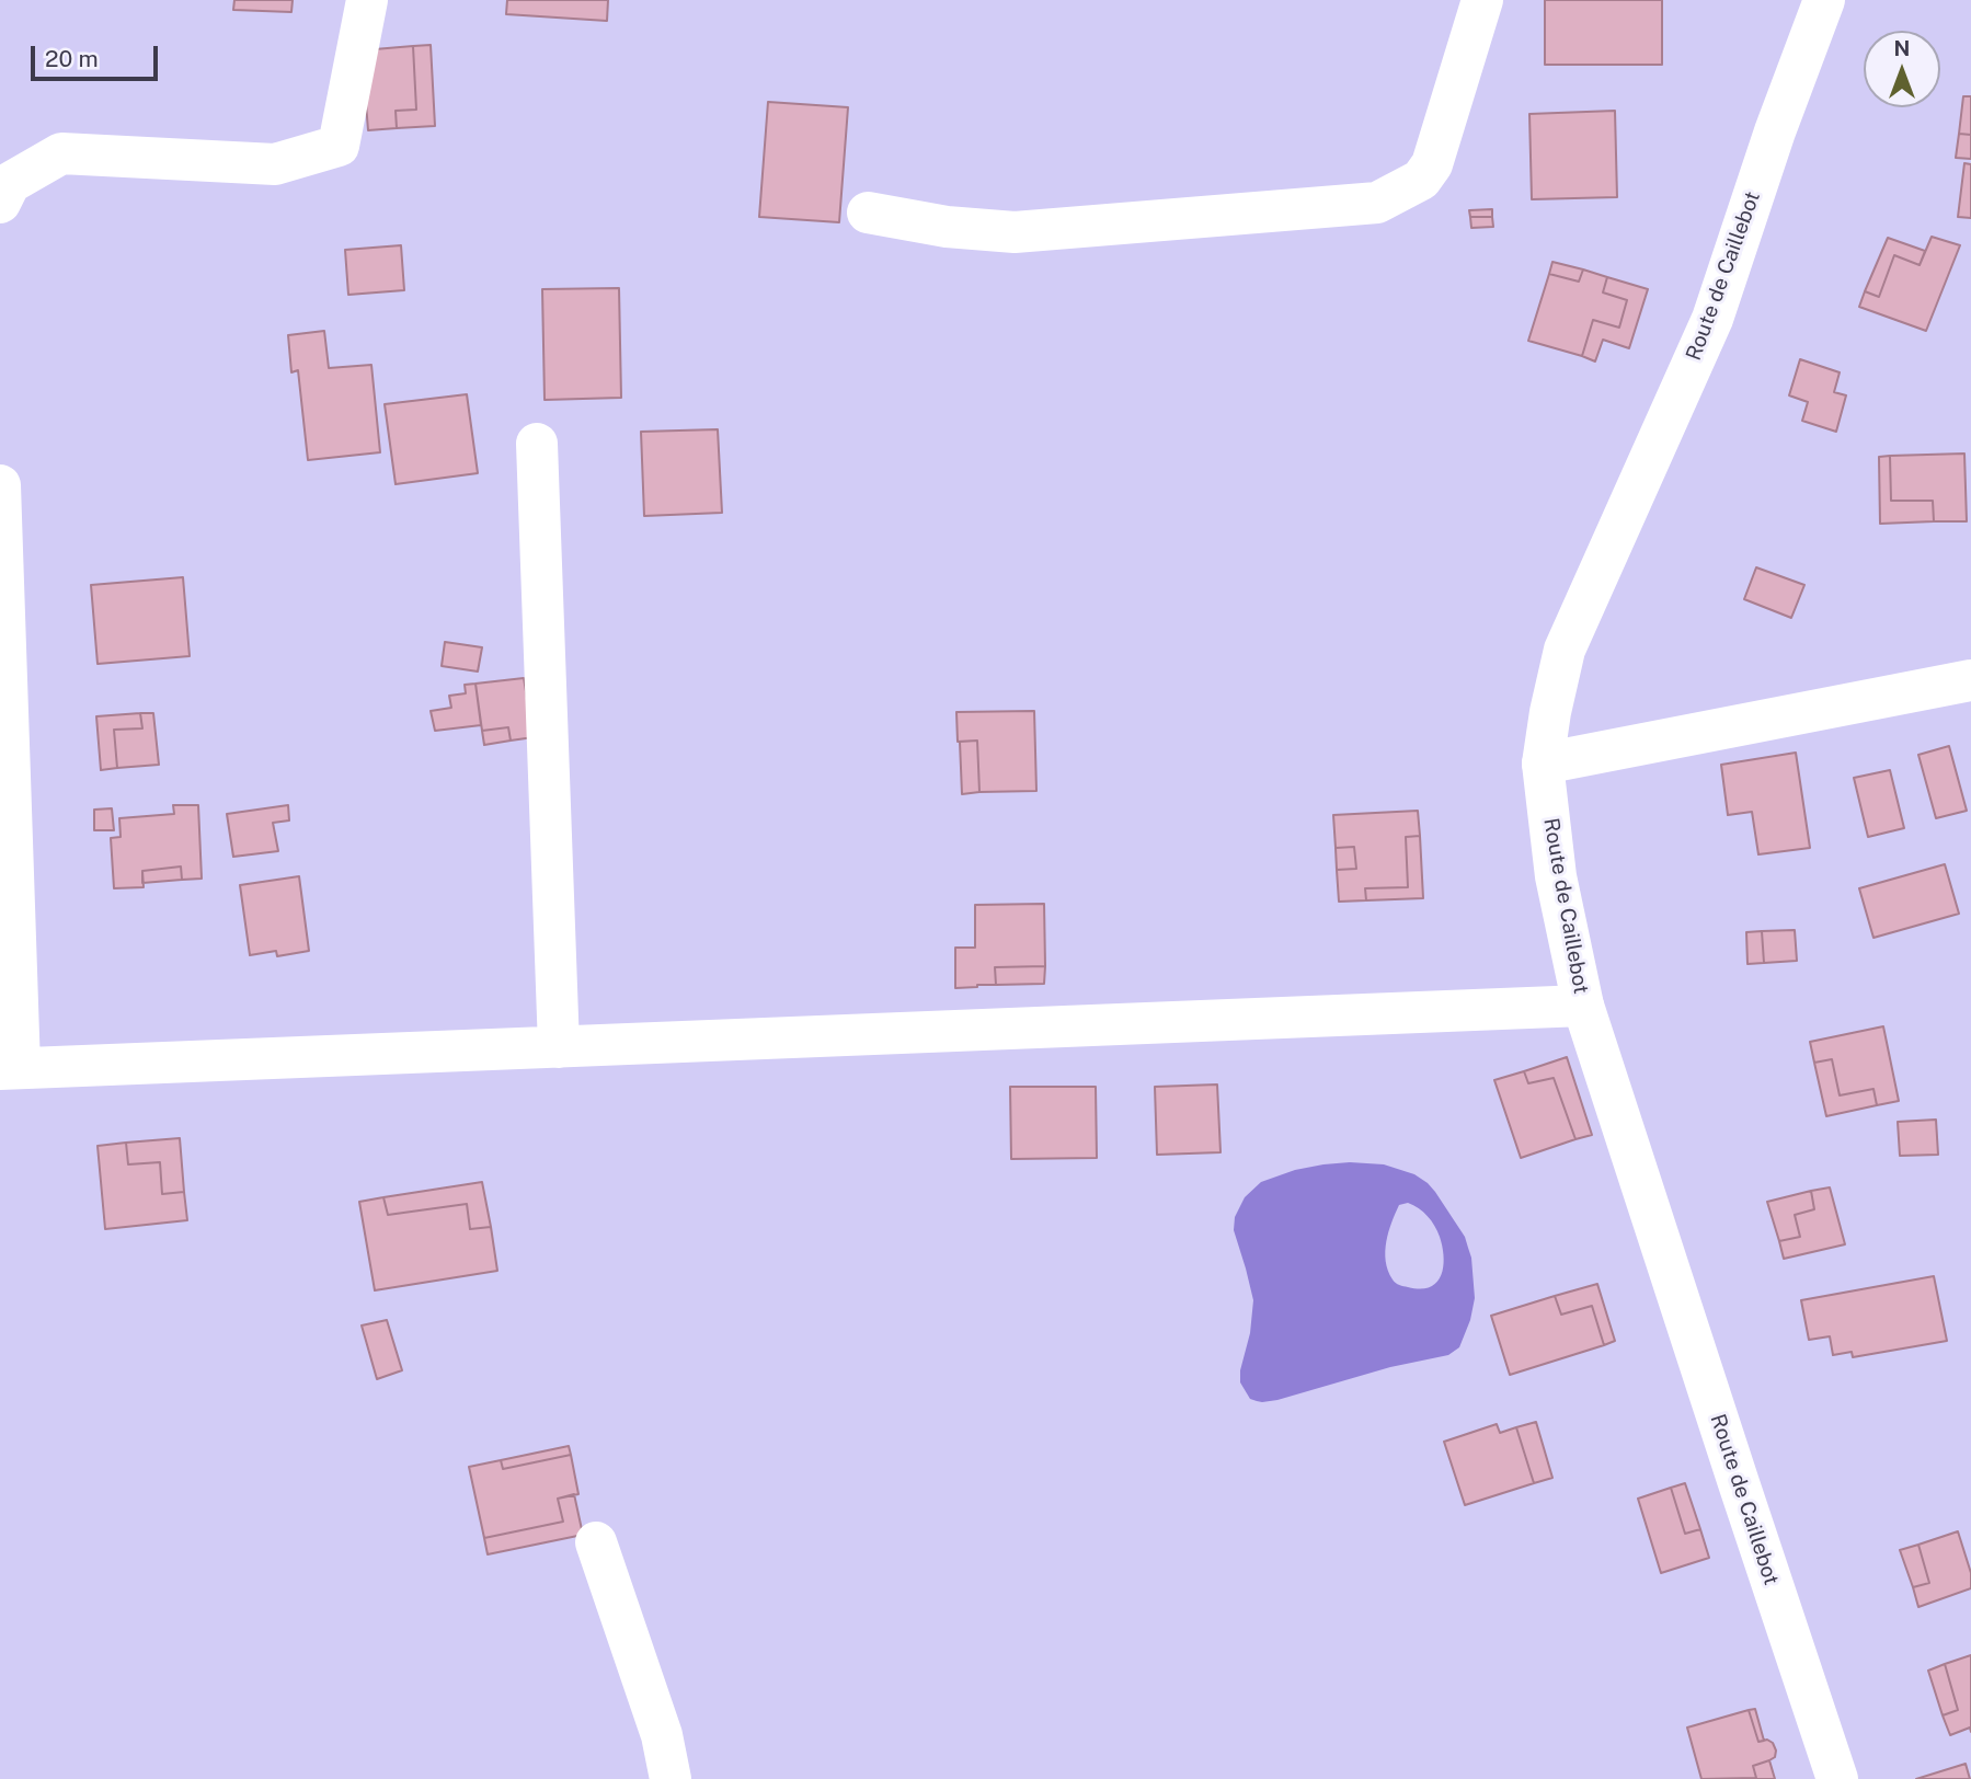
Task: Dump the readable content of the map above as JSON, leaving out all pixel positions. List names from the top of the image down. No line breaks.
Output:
{"streets":{"street":["Route de Caillebot"]},"scale_bar":"20 m","north":"top"}
